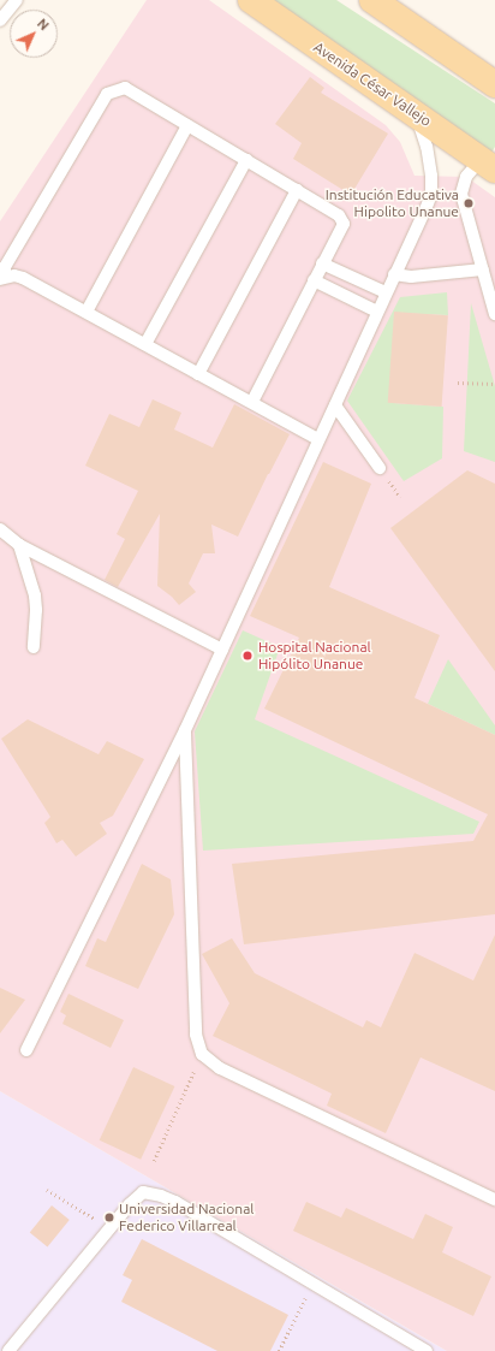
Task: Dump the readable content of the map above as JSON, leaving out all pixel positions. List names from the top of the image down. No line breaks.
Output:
{"streets":{"main road":["Avenida César Vallejo"]},"places":["Institución Educativa Hipolito Unanue","Hospital Nacional Hipólito Unanue","Universidad Nacional Federico Villarreal"],"north":"top right"}
